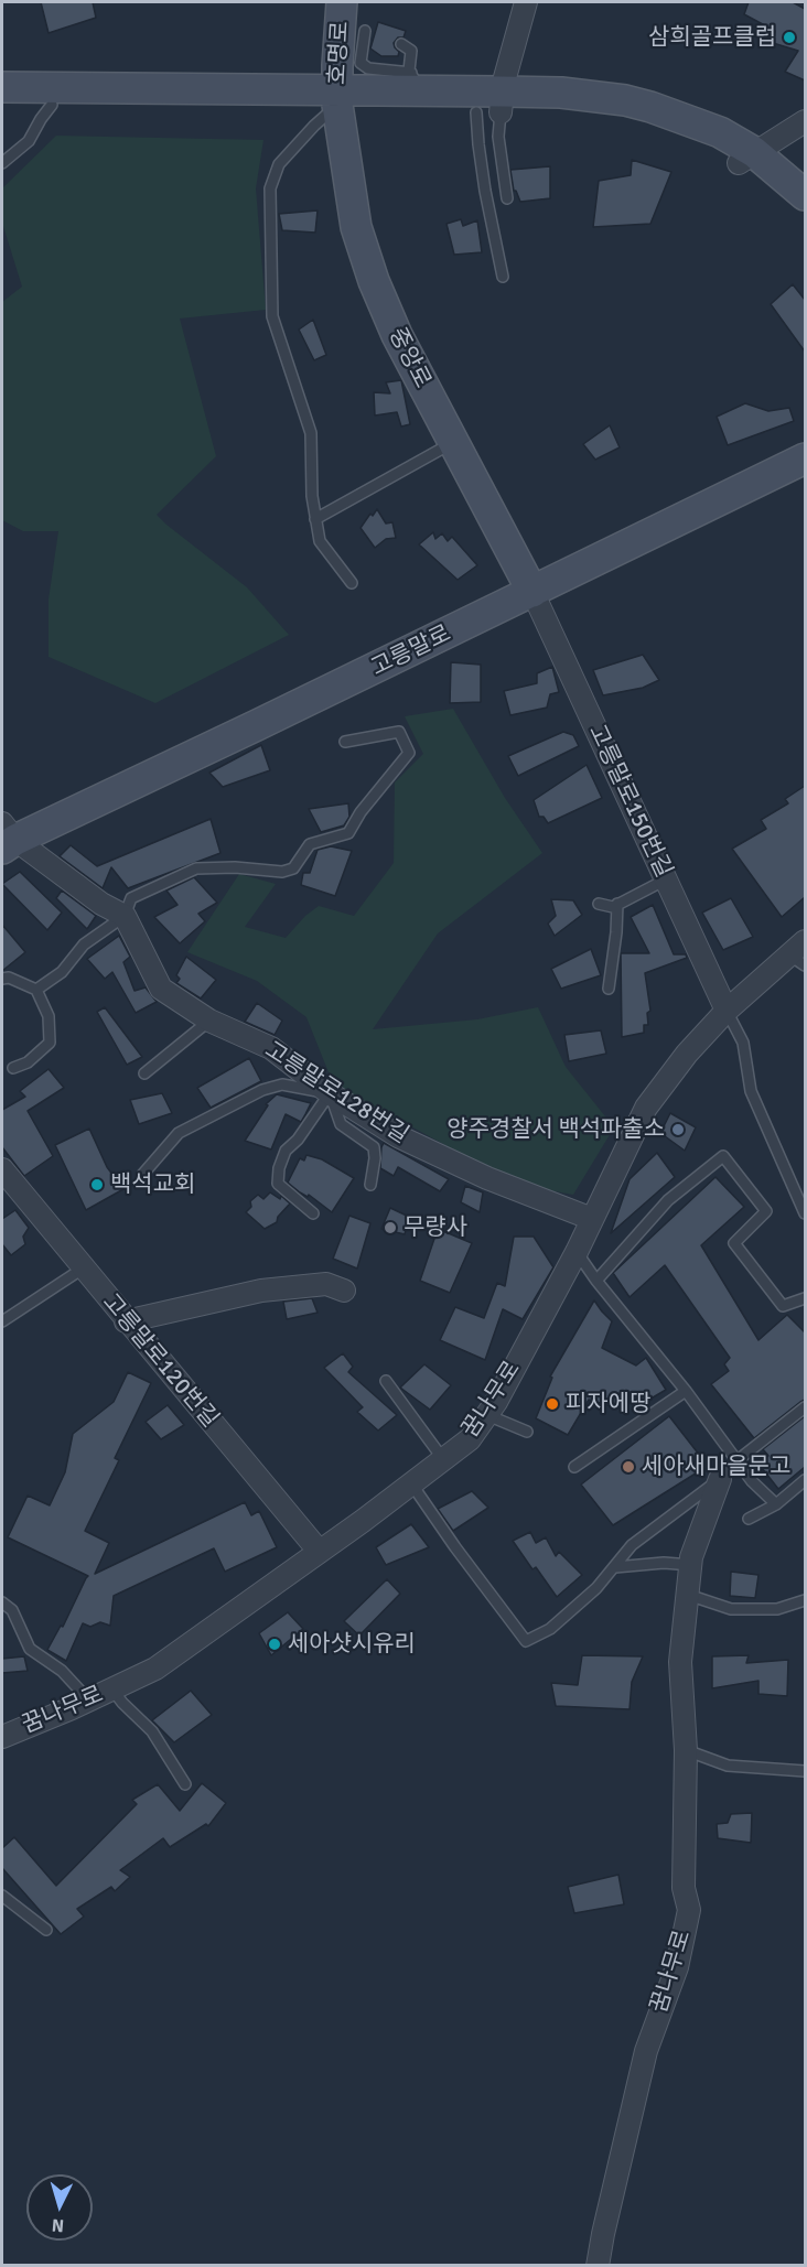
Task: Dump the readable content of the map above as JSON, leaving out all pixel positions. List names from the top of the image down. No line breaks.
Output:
{"streets":{"street":["호명로","중앙로","고릉말로","고릉말로150번길","고릉말로128번길","고릉말로120번길","꿈나무로"]},"crossings":[["호명로","중앙로"],["중앙로","고릉말로"],["중앙로","고릉말로150번길"],["고릉말로","고릉말로150번길"],["고릉말로150번길","꿈나무로"],["고릉말로128번길","꿈나무로"],["고릉말로120번길","꿈나무로"]],"places":["삼희골프클럽","양주경찰서 백석파출소","백석교회","무량사","피자에땅","세아새마을문고","세아샷시유리"],"north":"bottom"}
